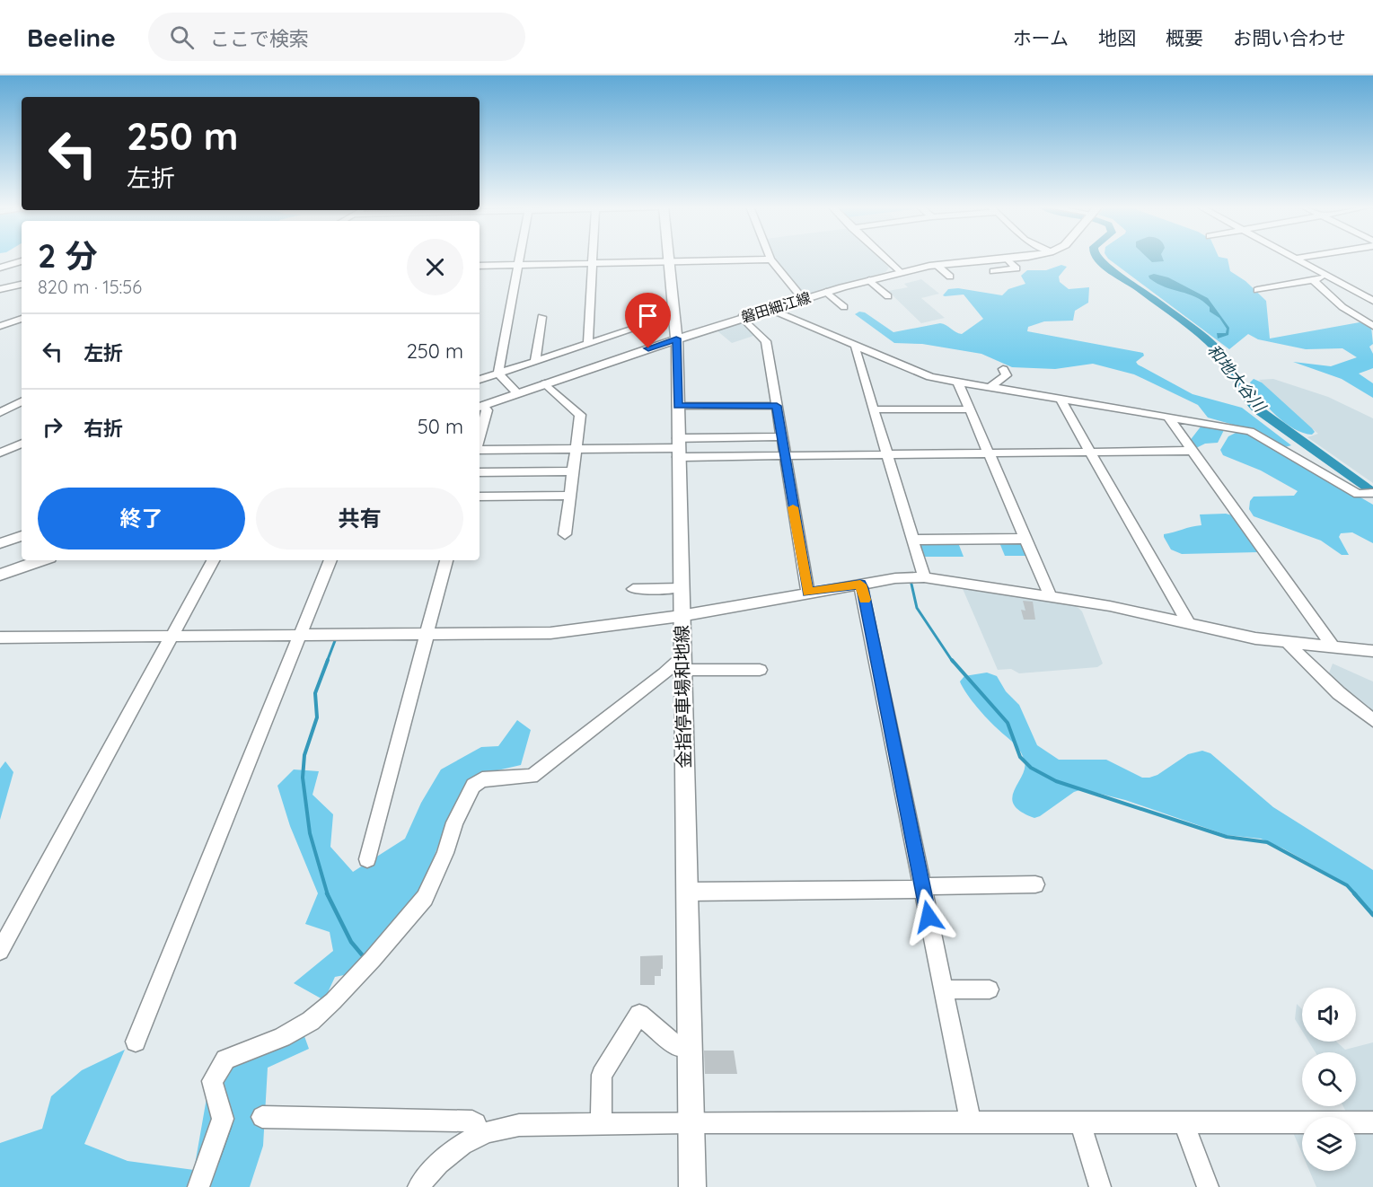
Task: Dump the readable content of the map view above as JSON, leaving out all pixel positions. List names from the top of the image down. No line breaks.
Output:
{"streets":{"main road":["磐田細江線","金指停車場和地線"]},"crossings":[["磐田細江線","金指停車場和地線"]],"water":["和地大谷川"],"page":{"header":"Beeline","search":"ここで検索","nav":["ホーム","地図","概要","お問い合わせ"],"turn":["250 m","左折"],"heading":["2 分","820 m · 15:56"],"list":[{"name":"左折","value":"250 m"},{"name":"右折","value":"50 m"}],"buttons":["終了","共有"]}}
